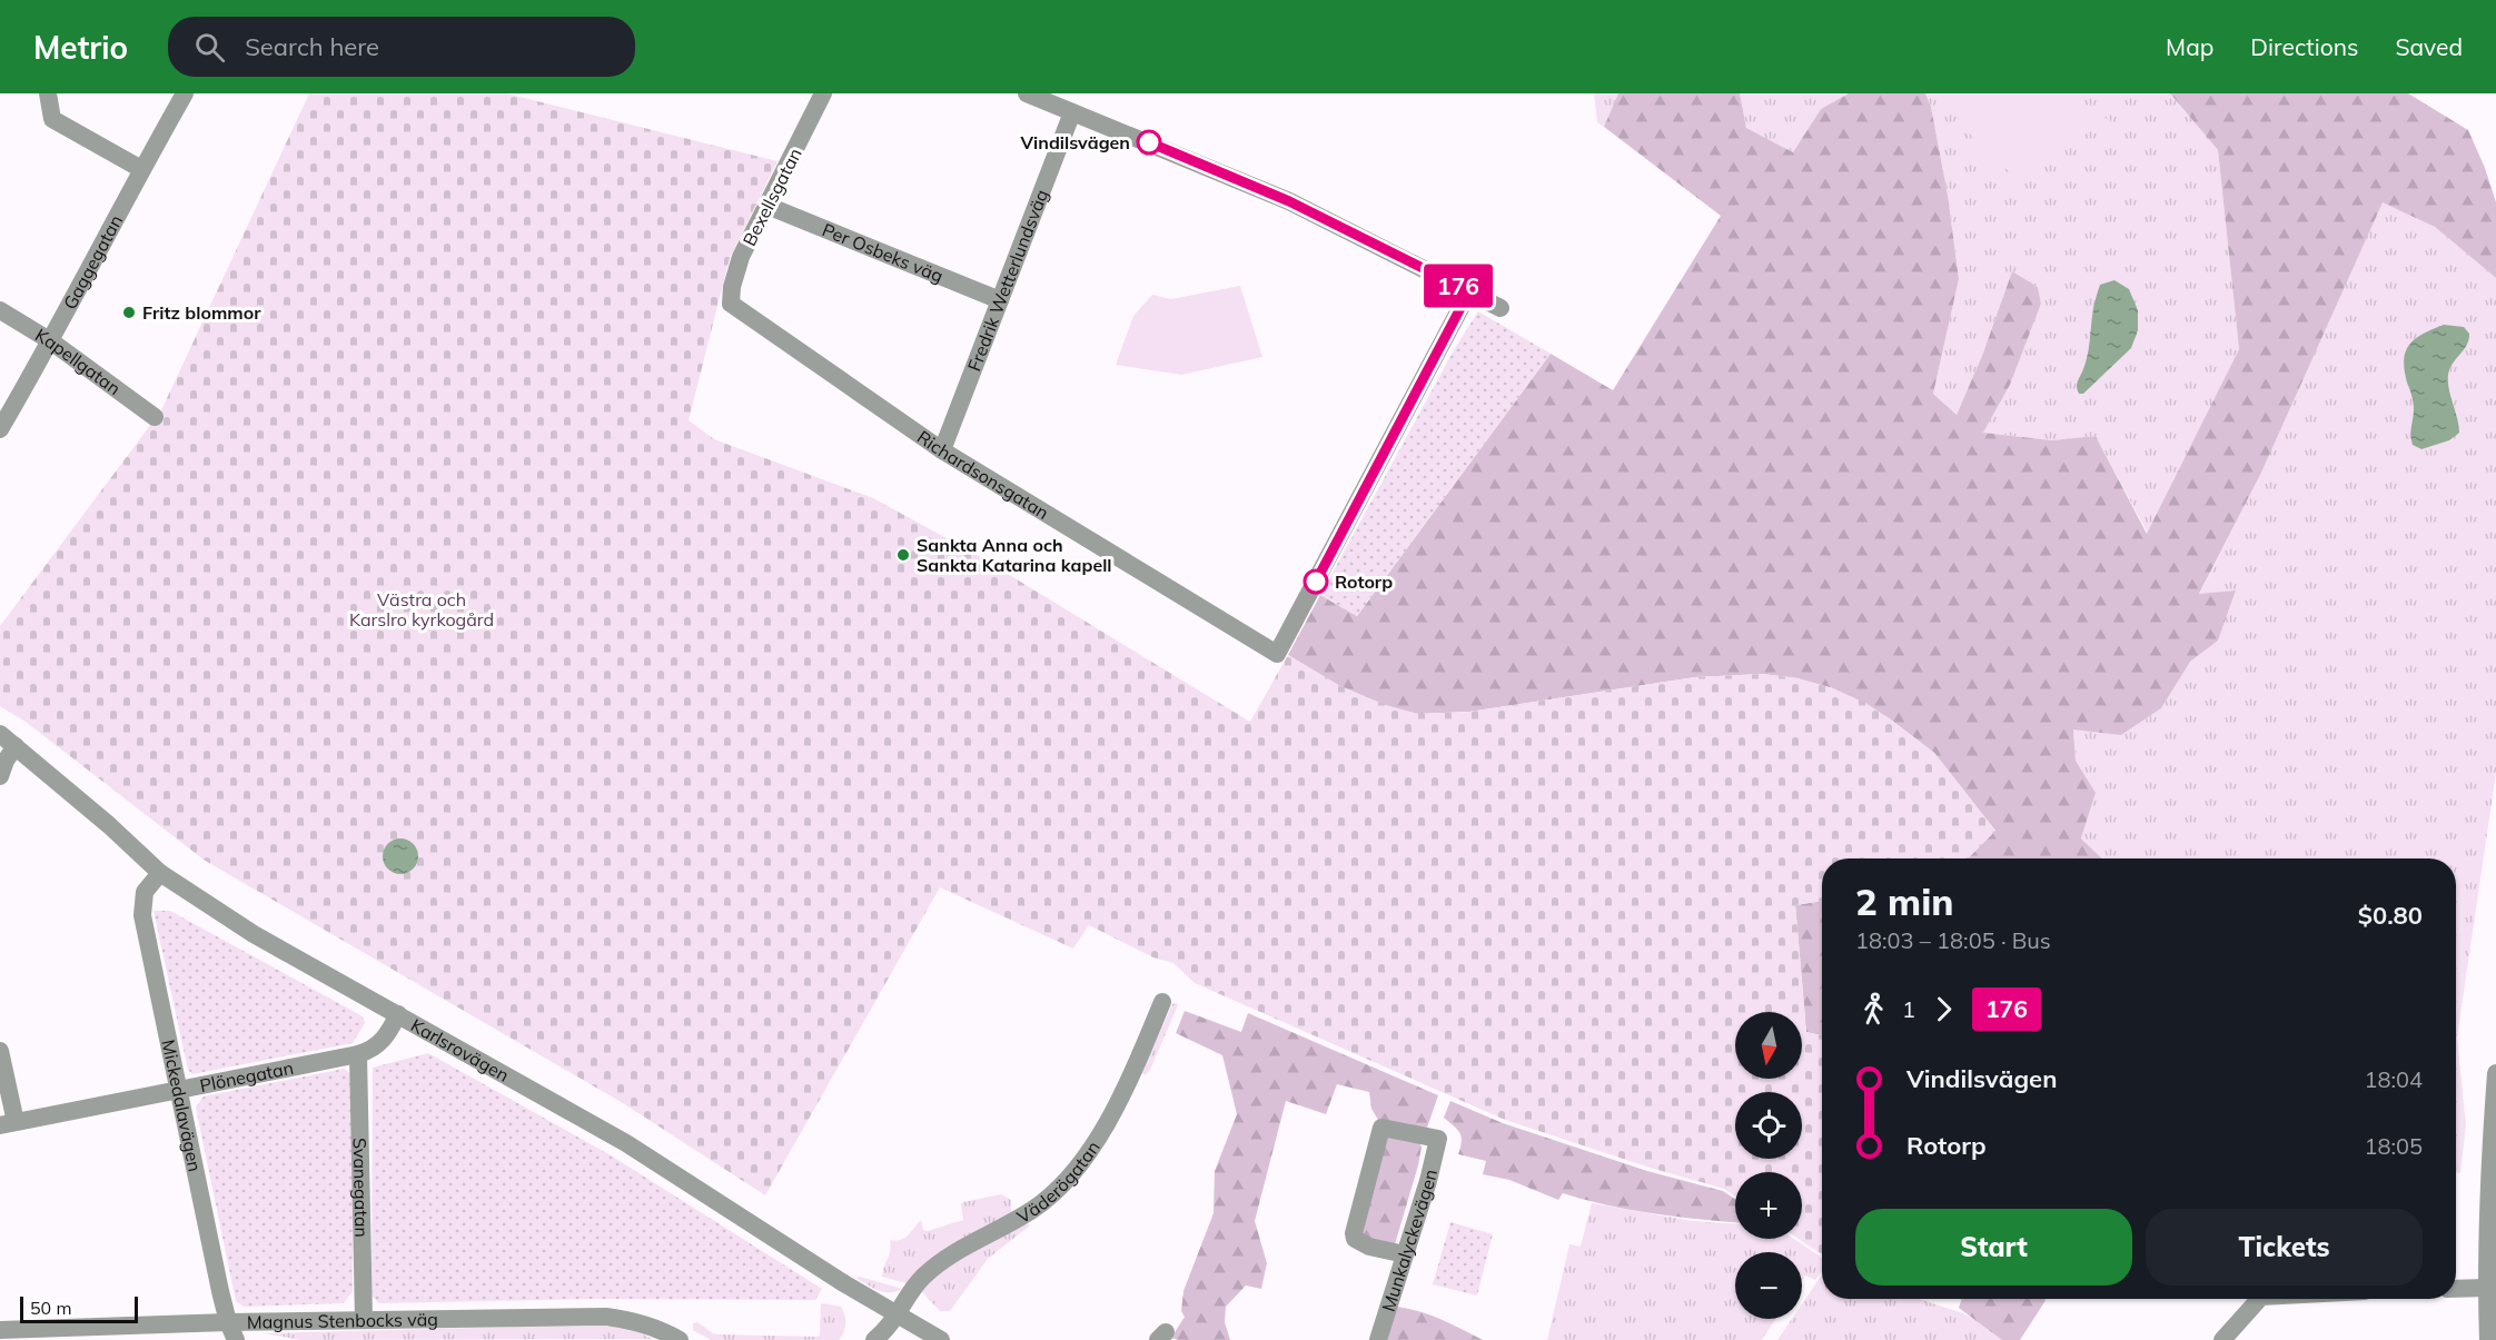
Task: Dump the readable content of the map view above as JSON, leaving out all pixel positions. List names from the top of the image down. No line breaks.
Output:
{"streets":{"street":["Bexellsgatan","Per Osbeks väg","Gaggegatan","Fredrik Wetterlundsväg","Kapellgatan","Richardsonsgatan","Karlsrovägen","Plönegatan","Mickedalavägen","Väderögatan","Svanegatan","Munkalyckevägen","Magnus Stenbocks väg"]},"crossings":[["Bexellsgatan","Per Osbeks väg"],["Bexellsgatan","Richardsonsgatan"],["Per Osbeks väg","Fredrik Wetterlundsväg"],["Gaggegatan","Kapellgatan"],["Fredrik Wetterlundsväg","Richardsonsgatan"],["Karlsrovägen","Plönegatan"],["Karlsrovägen","Mickedalavägen"],["Karlsrovägen","Väderögatan"],["Plönegatan","Mickedalavägen"],["Plönegatan","Svanegatan"],["Mickedalavägen","Magnus Stenbocks väg"],["Svanegatan","Magnus Stenbocks väg"]],"parks":["Västra och Karslro kyrkogård"],"places":["Vindilsvägen","Fritz blommor","Sankta Anna och Sankta Katarina kapell","Rotorp"],"lines":["bus line 176"],"scale_bar":"50 m","north":"bottom","page":{"header":"Metrio","search":"Search here","nav":["Map","Directions","Saved"],"on_map":"176","heading":["2 min","18:03 – 18:05 · Bus","$0.80"],"legs":["1","176"],"map_buttons":["+","−"],"list":[{"name":"Vindilsvägen","value":"18:04"},{"name":"Rotorp","value":"18:05"}],"buttons":["Start","Tickets"],"scale":"50 m"}}
